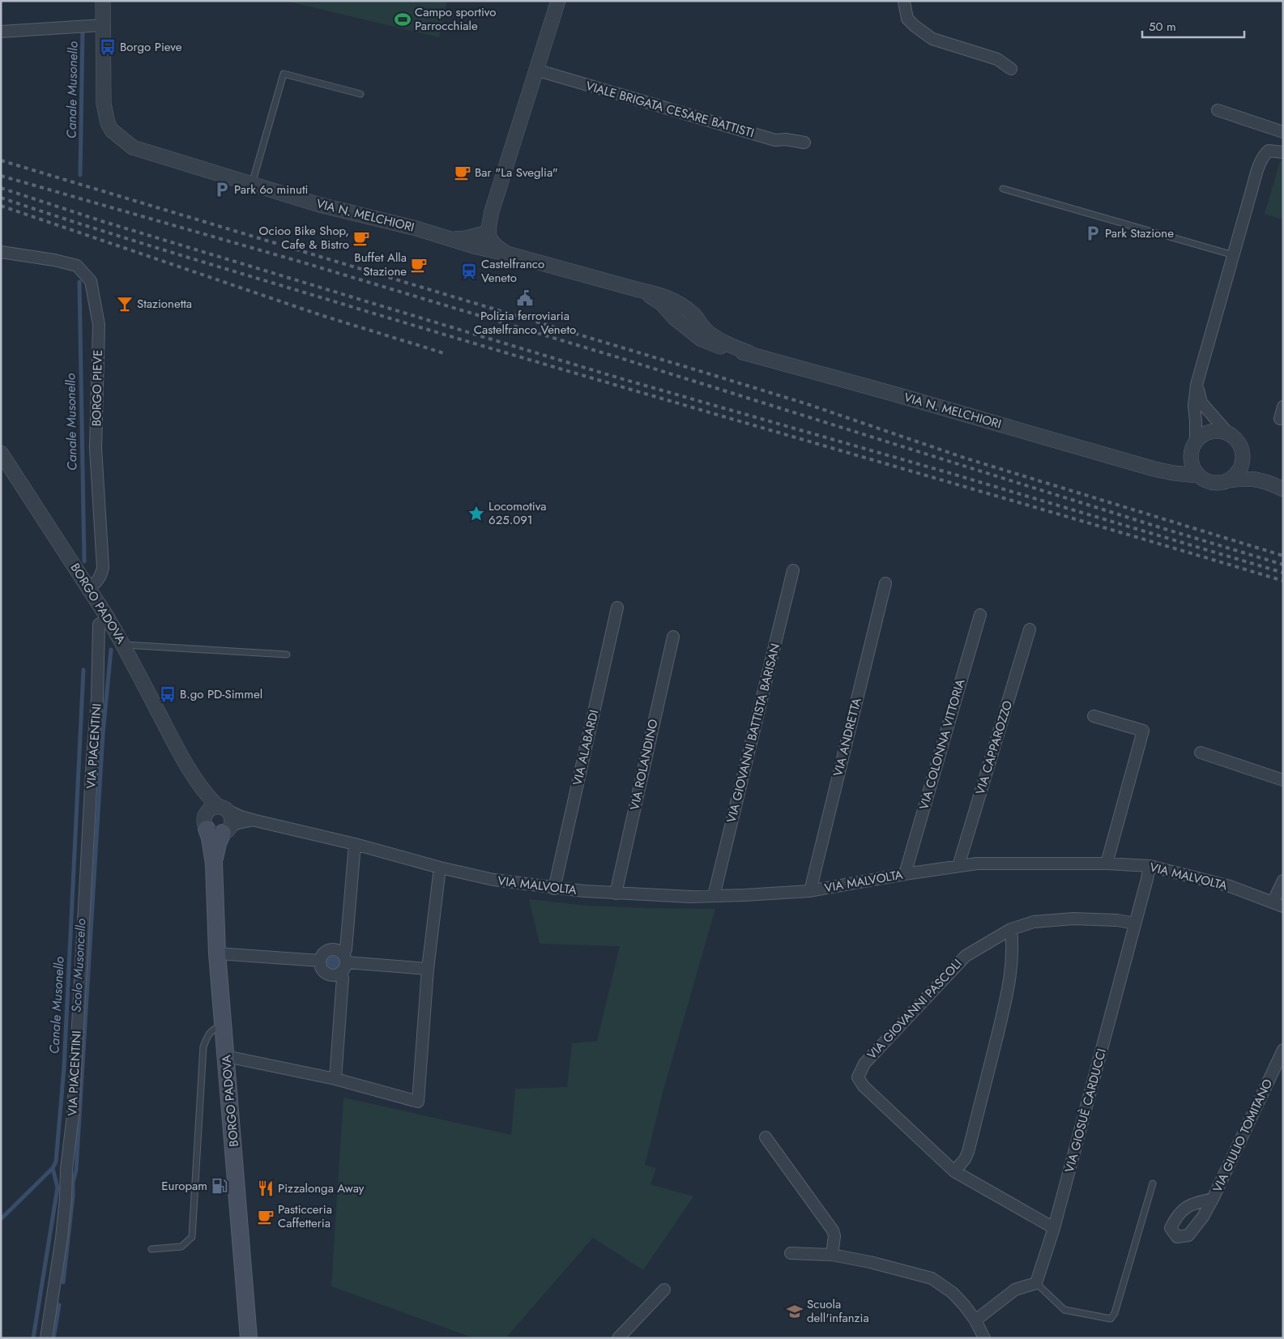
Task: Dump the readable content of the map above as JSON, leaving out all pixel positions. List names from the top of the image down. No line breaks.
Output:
{"streets":{"main road":["BORGO PADOVA"],"street":["VIALE BRIGATA CESARE BATTISTI","VIA N. MELCHIORI","BORGO PIEVE","VIA GIOVANNI BATTISTA BARISAN","VIA ANDRETTA","VIA COLONNA VITTORIA","VIA PIACENTINI","VIA ALABARDI","VIA CAPPAROZZO","VIA ROLANDINO","VIA MALVOLTA","VIA GIOVANNI PASCOLI","VIA GIOSUÈ CARDUCCI","VIA GIULIO TOMITANO"]},"crossings":[["BORGO PIEVE","BORGO PADOVA"],["BORGO PADOVA","VIA PIACENTINI"],["BORGO PADOVA","VIA MALVOLTA"],["VIA GIOVANNI BATTISTA BARISAN","VIA MALVOLTA"],["VIA ANDRETTA","VIA MALVOLTA"],["VIA COLONNA VITTORIA","VIA MALVOLTA"],["VIA ALABARDI","VIA MALVOLTA"],["VIA CAPPAROZZO","VIA MALVOLTA"],["VIA ROLANDINO","VIA MALVOLTA"],["VIA MALVOLTA","VIA GIOSUÈ CARDUCCI"],["VIA GIOVANNI PASCOLI","VIA GIOSUÈ CARDUCCI"]],"water":["Canale Musonello","Scolo Musoncello"],"places":{"sports":["Campo sportivo Parrocchiale"],"bus stop":["Borgo Pieve","B.go PD-Simmel"],"cafe":["Bar \"La Sveglia\"","Ocioo Bike Shop, Cafe & Bistro","Buffet Alla Stazione","Pasticceria Caffetteria"],"parking":["Park 6o minuti","Park Stazione"],"station":["Castelfranco Veneto"],"public building":["Polizia ferroviaria Castelfranco Veneto"],"bar":["Stazionetta"],"place":["Locomotiva 625.091"],"fuel station":["Europam"],"restaurant":["Pizzalonga Away"],"school or university":["Scuola dell'infanzia"]},"scale_bar":"50 m"}
